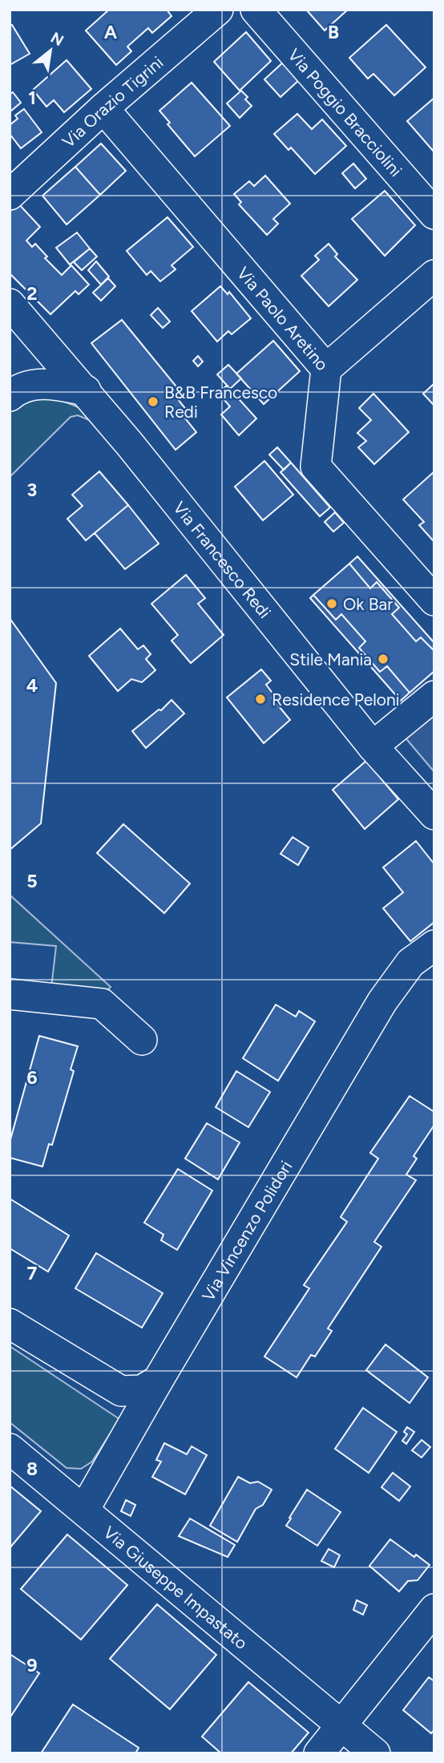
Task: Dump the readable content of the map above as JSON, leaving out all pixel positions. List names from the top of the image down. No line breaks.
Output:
{"streets":{"street":["Via Orazio Tigrini","Via Poggio Bracciolini","Via Paolo Aretino","Via Francesco Redi","Via Vincenzo Polidori","Via Giuseppe Impastato"]},"crossings":[["Via Orazio Tigrini","Via Paolo Aretino"],["Via Vincenzo Polidori","Via Giuseppe Impastato"]],"places":["B&B Francesco Redi","Ok Bar","Stile Mania","Residence Peloni"],"north":"top right","grid":{"columns":["A","B"],"rows":["1","2","3","4","5","6","7","8","9"]}}
